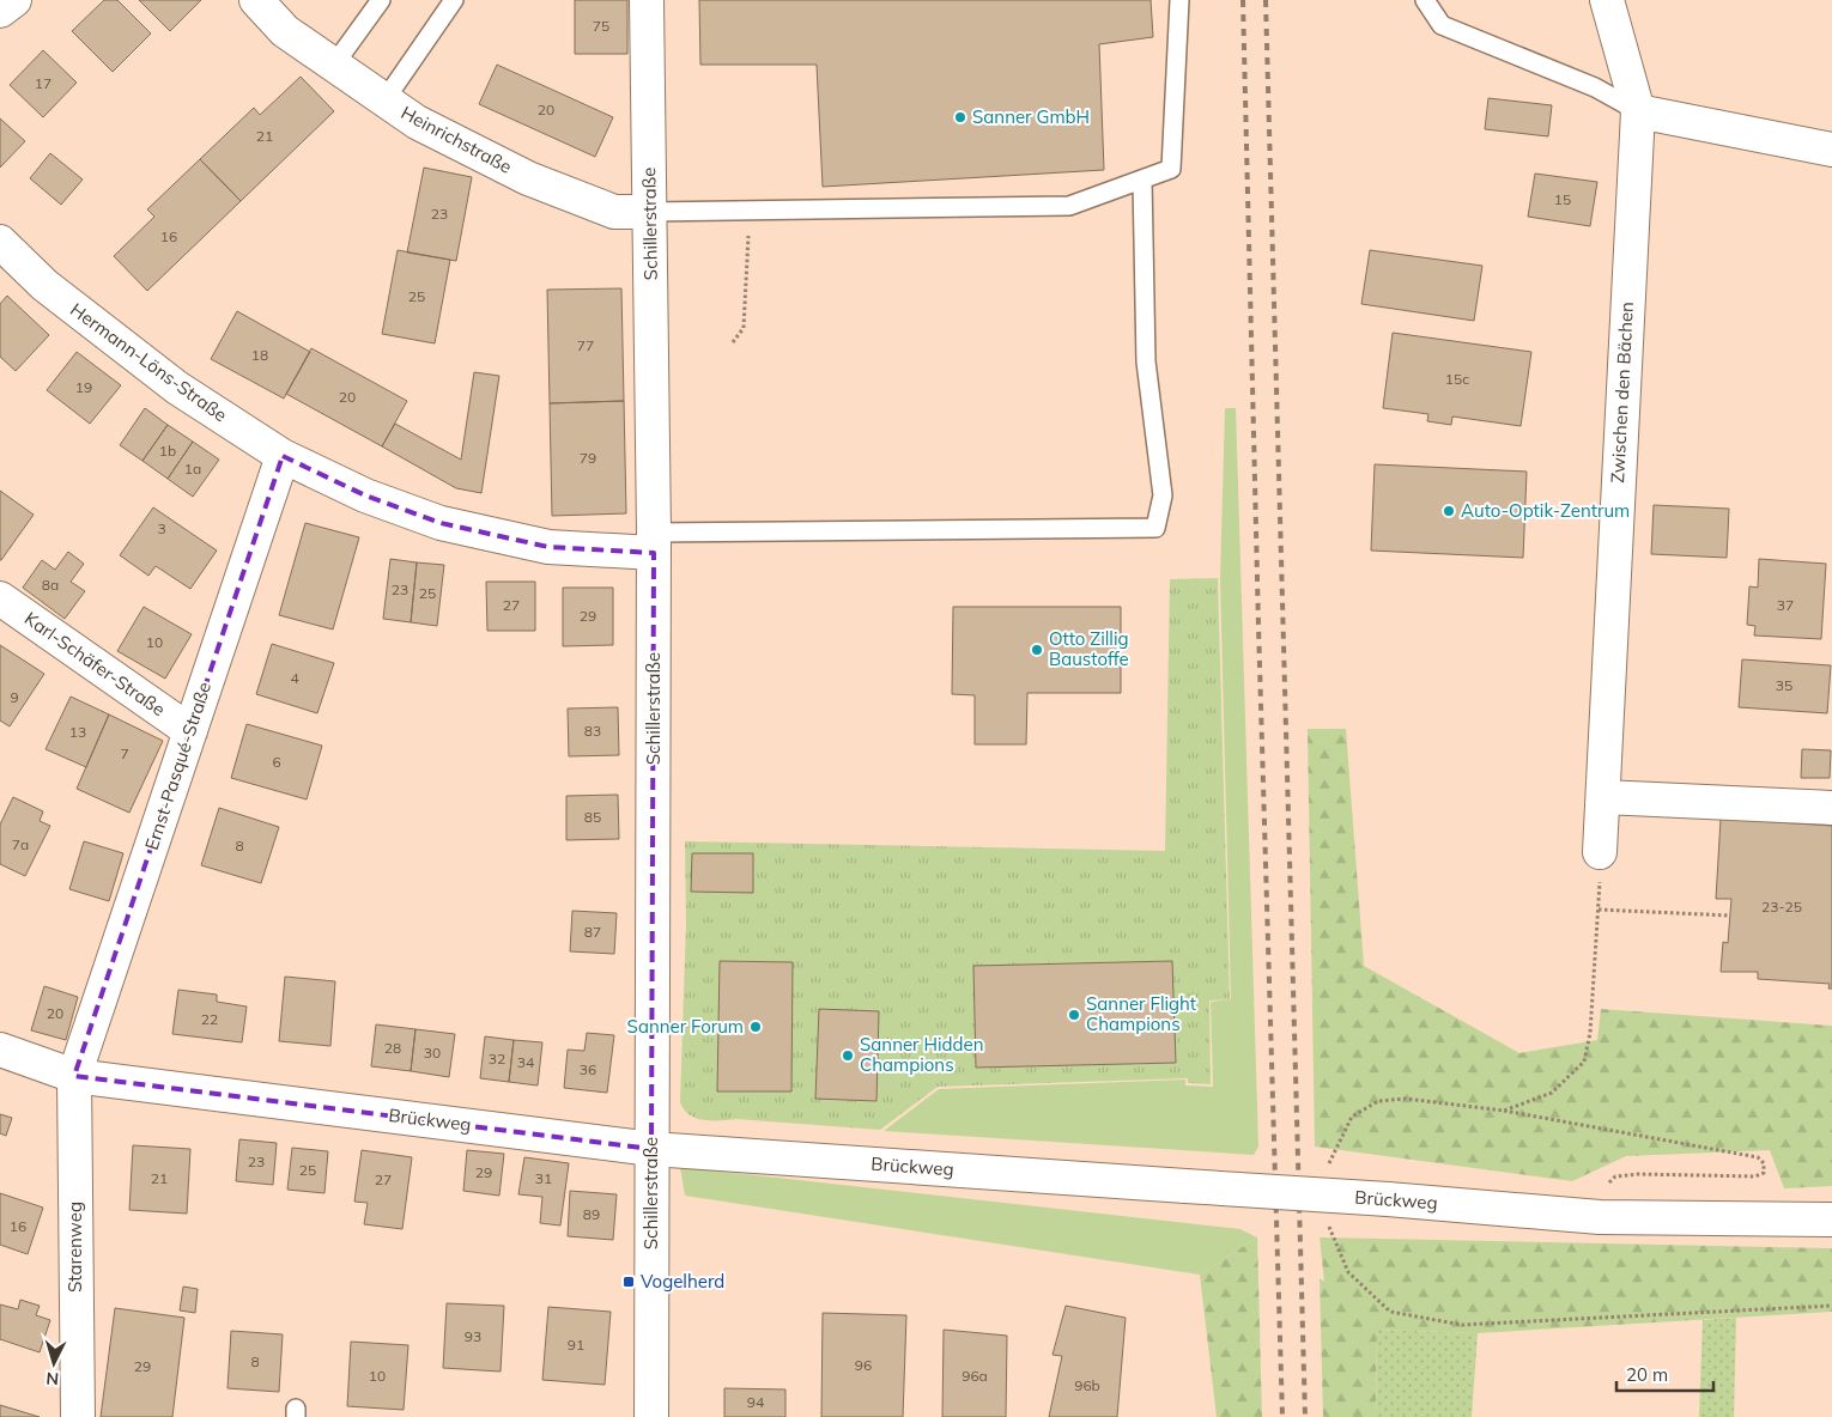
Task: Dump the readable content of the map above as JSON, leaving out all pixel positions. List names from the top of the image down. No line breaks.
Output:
{"streets":{"street":["Heinrichstraße","Schillerstraße","Hermann-Löns-Straße","Zwischen den Bächen","Karl-Schäfer-Straße","Ernst-Pasqué-Straße","Brückweg","Starenweg"]},"crossings":[["Heinrichstraße","Schillerstraße"],["Schillerstraße","Hermann-Löns-Straße"],["Schillerstraße","Brückweg"],["Hermann-Löns-Straße","Ernst-Pasqué-Straße"],["Karl-Schäfer-Straße","Ernst-Pasqué-Straße"],["Ernst-Pasqué-Straße","Brückweg"],["Ernst-Pasqué-Straße","Starenweg"],["Brückweg","Starenweg"]],"places":{"other":["Sanner GmbH","Auto-Optik-Zentrum","Otto Zillig Baustoffe","Sanner Flight Champions","Sanner Forum","Sanner Hidden Champions"],"transit":["Vogelherd"]},"house_numbers":["75","17","20","21","15","23","16","25","77","18","15c","19","20","1b","79","1a","3","8a","23","25","27","37","29","10","4","35","9","83","13","7","6","85","7a","8","23-25","87","20","22","28","30","32","34","36","23","25","29","21","31","27","89","16","93","91","8","96","29","10","96a","96b","94"],"scale_bar":"20 m","north":"bottom"}
